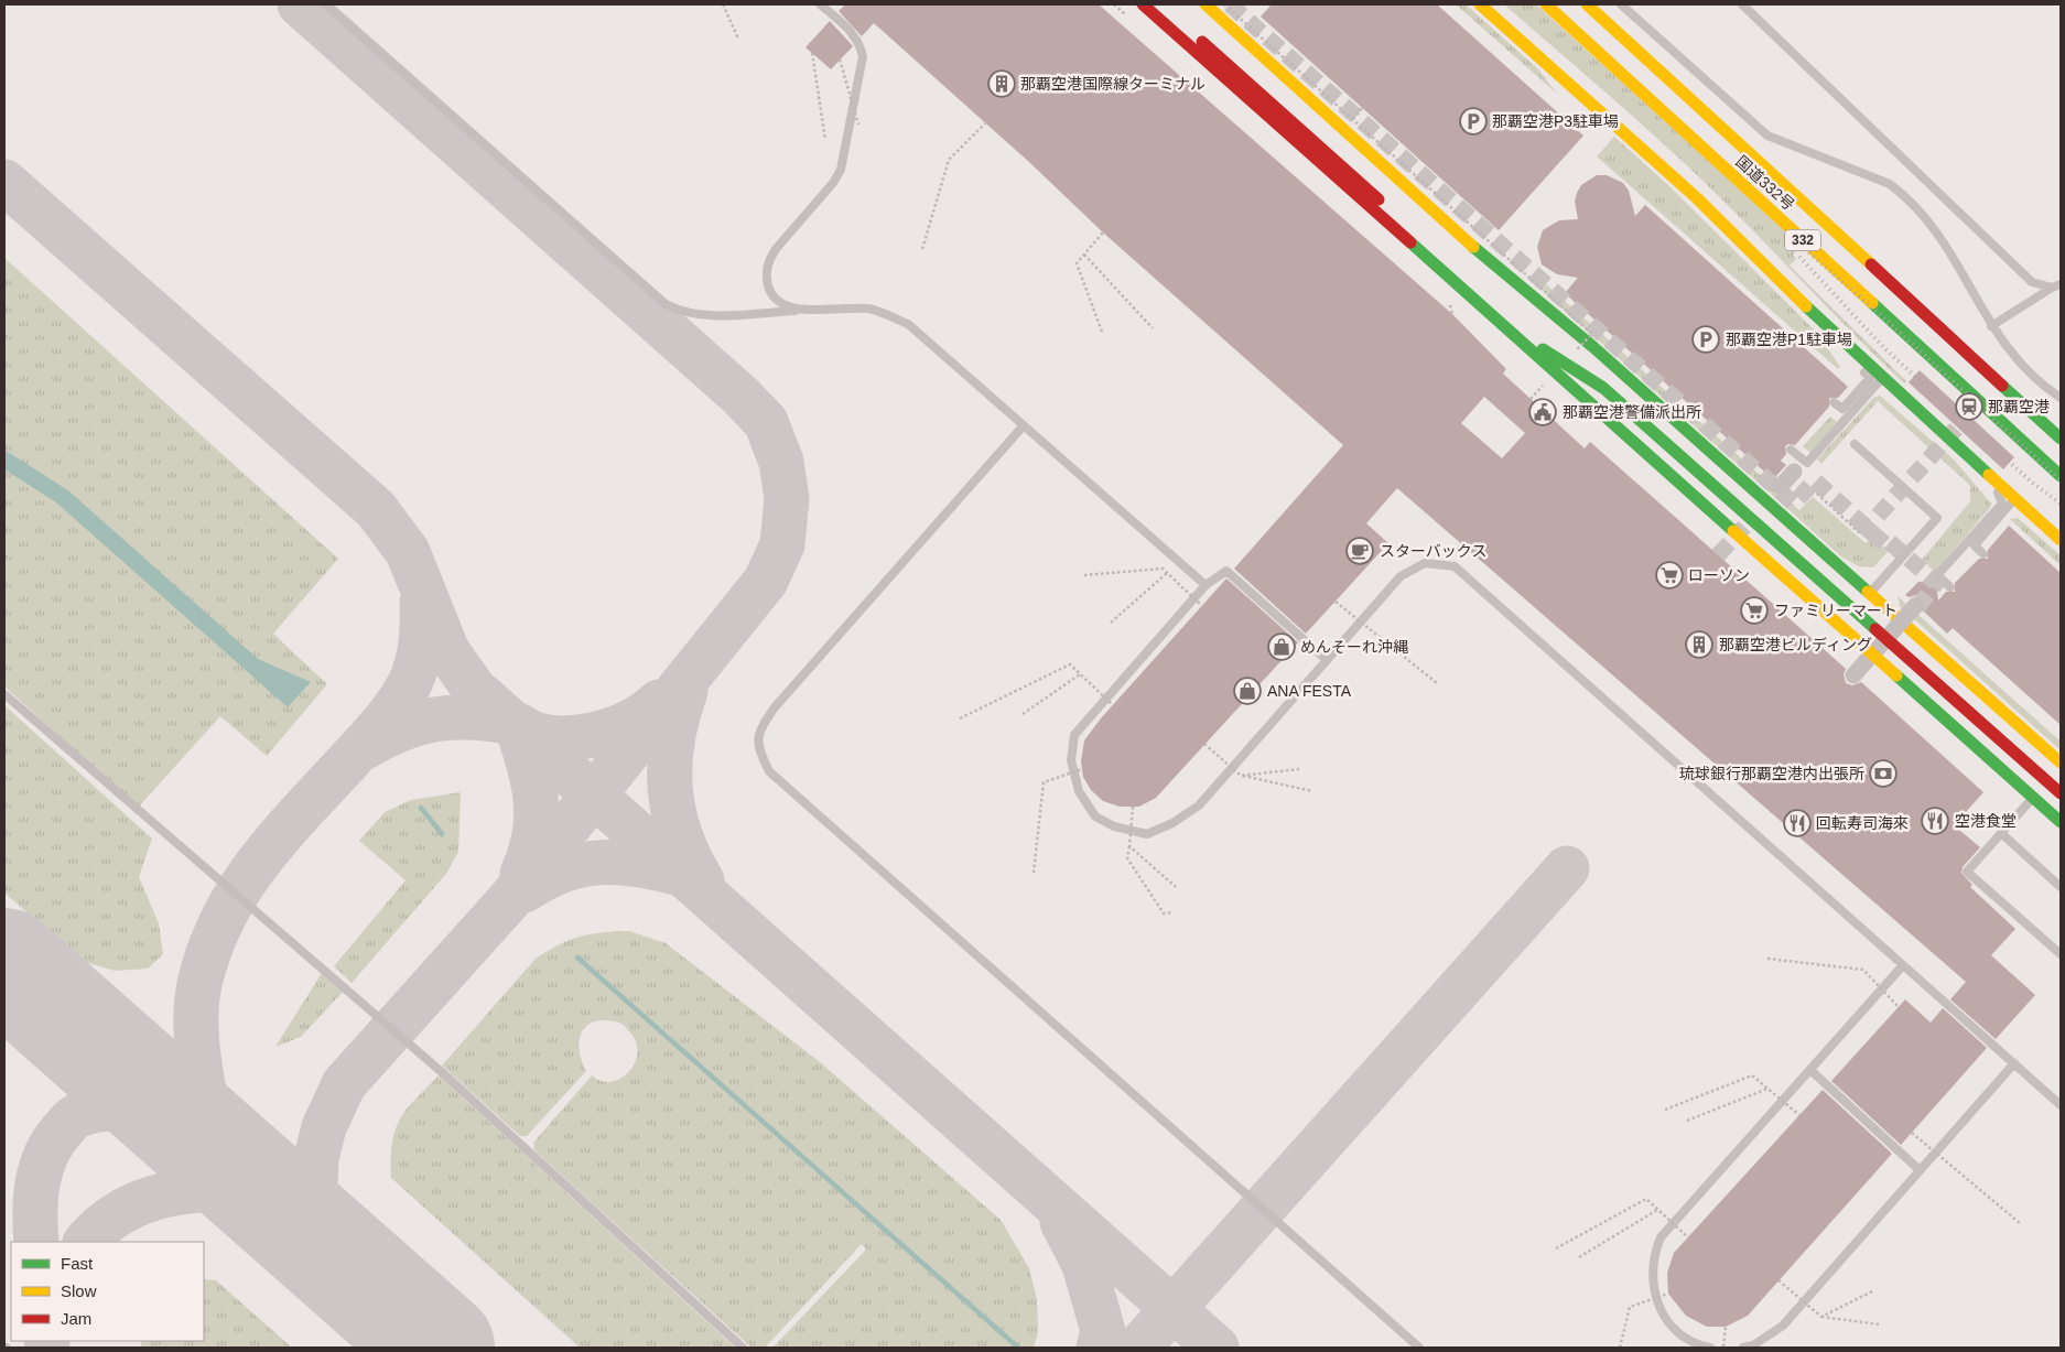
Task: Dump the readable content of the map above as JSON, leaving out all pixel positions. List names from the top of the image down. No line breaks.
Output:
{"streets":{"main road":["国道332号","332"]},"places":{"building":["那覇空港国際線ターミナル","那覇空港ビルディング"],"parking":["那覇空港P3駐車場","那覇空港P1駐車場"],"station":["那覇空港"],"public building":["那覇空港警備派出所"],"cafe":["スターバックス"],"supermarket":["ローソン","ファミリーマート"],"shop":["めんそーれ沖縄","ANA FESTA"],"bank":["琉球銀行那覇空港内出張所"],"restaurant":["空港食堂","回転寿司海來"]},"legend":["Fast","Slow","Jam"]}
